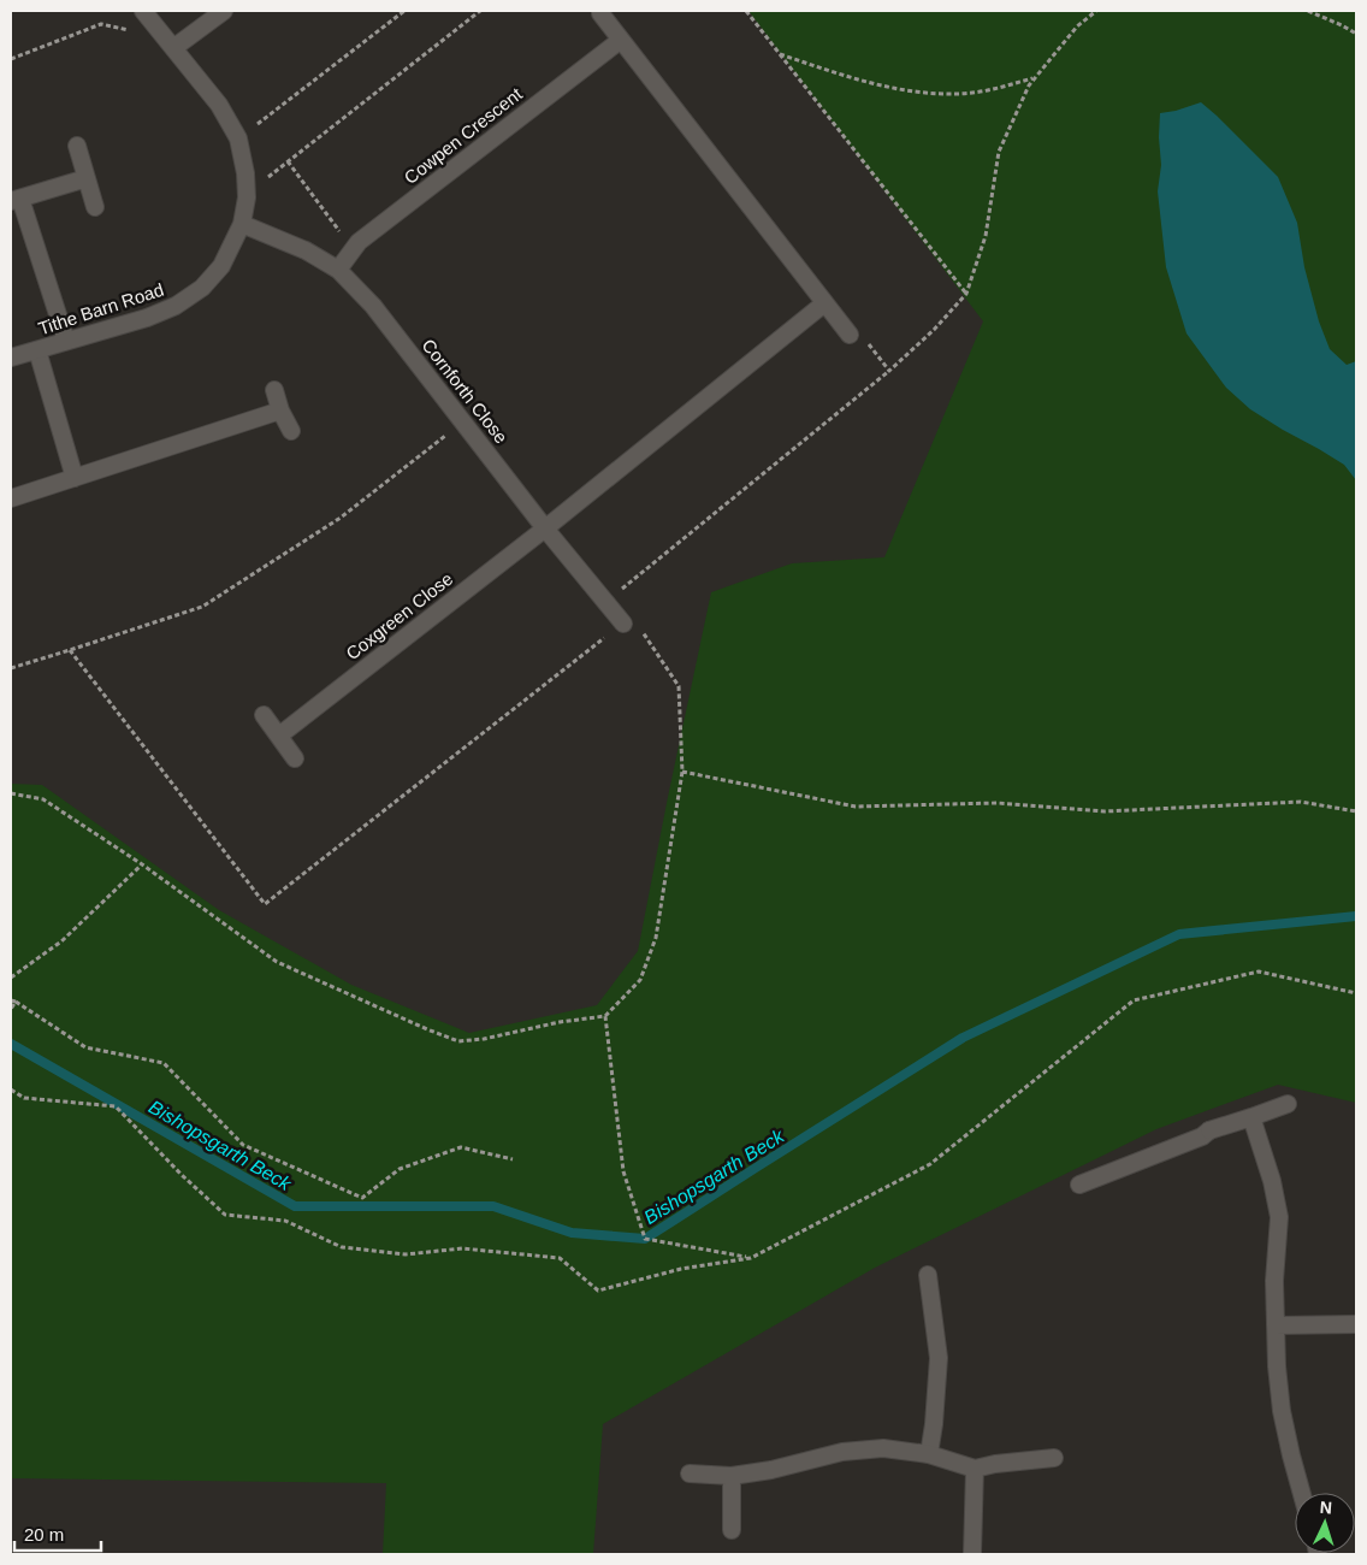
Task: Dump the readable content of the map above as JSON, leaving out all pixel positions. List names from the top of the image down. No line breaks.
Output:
{"streets":{"street":["Cowpen Crescent","Tithe Barn Road","Cornforth Close","Coxgreen Close"]},"crossings":[["Cowpen Crescent","Cornforth Close"],["Tithe Barn Road","Cornforth Close"],["Cornforth Close","Coxgreen Close"]],"water":["Bishopsgarth Beck"],"scale_bar":"20 m","north":"top"}
